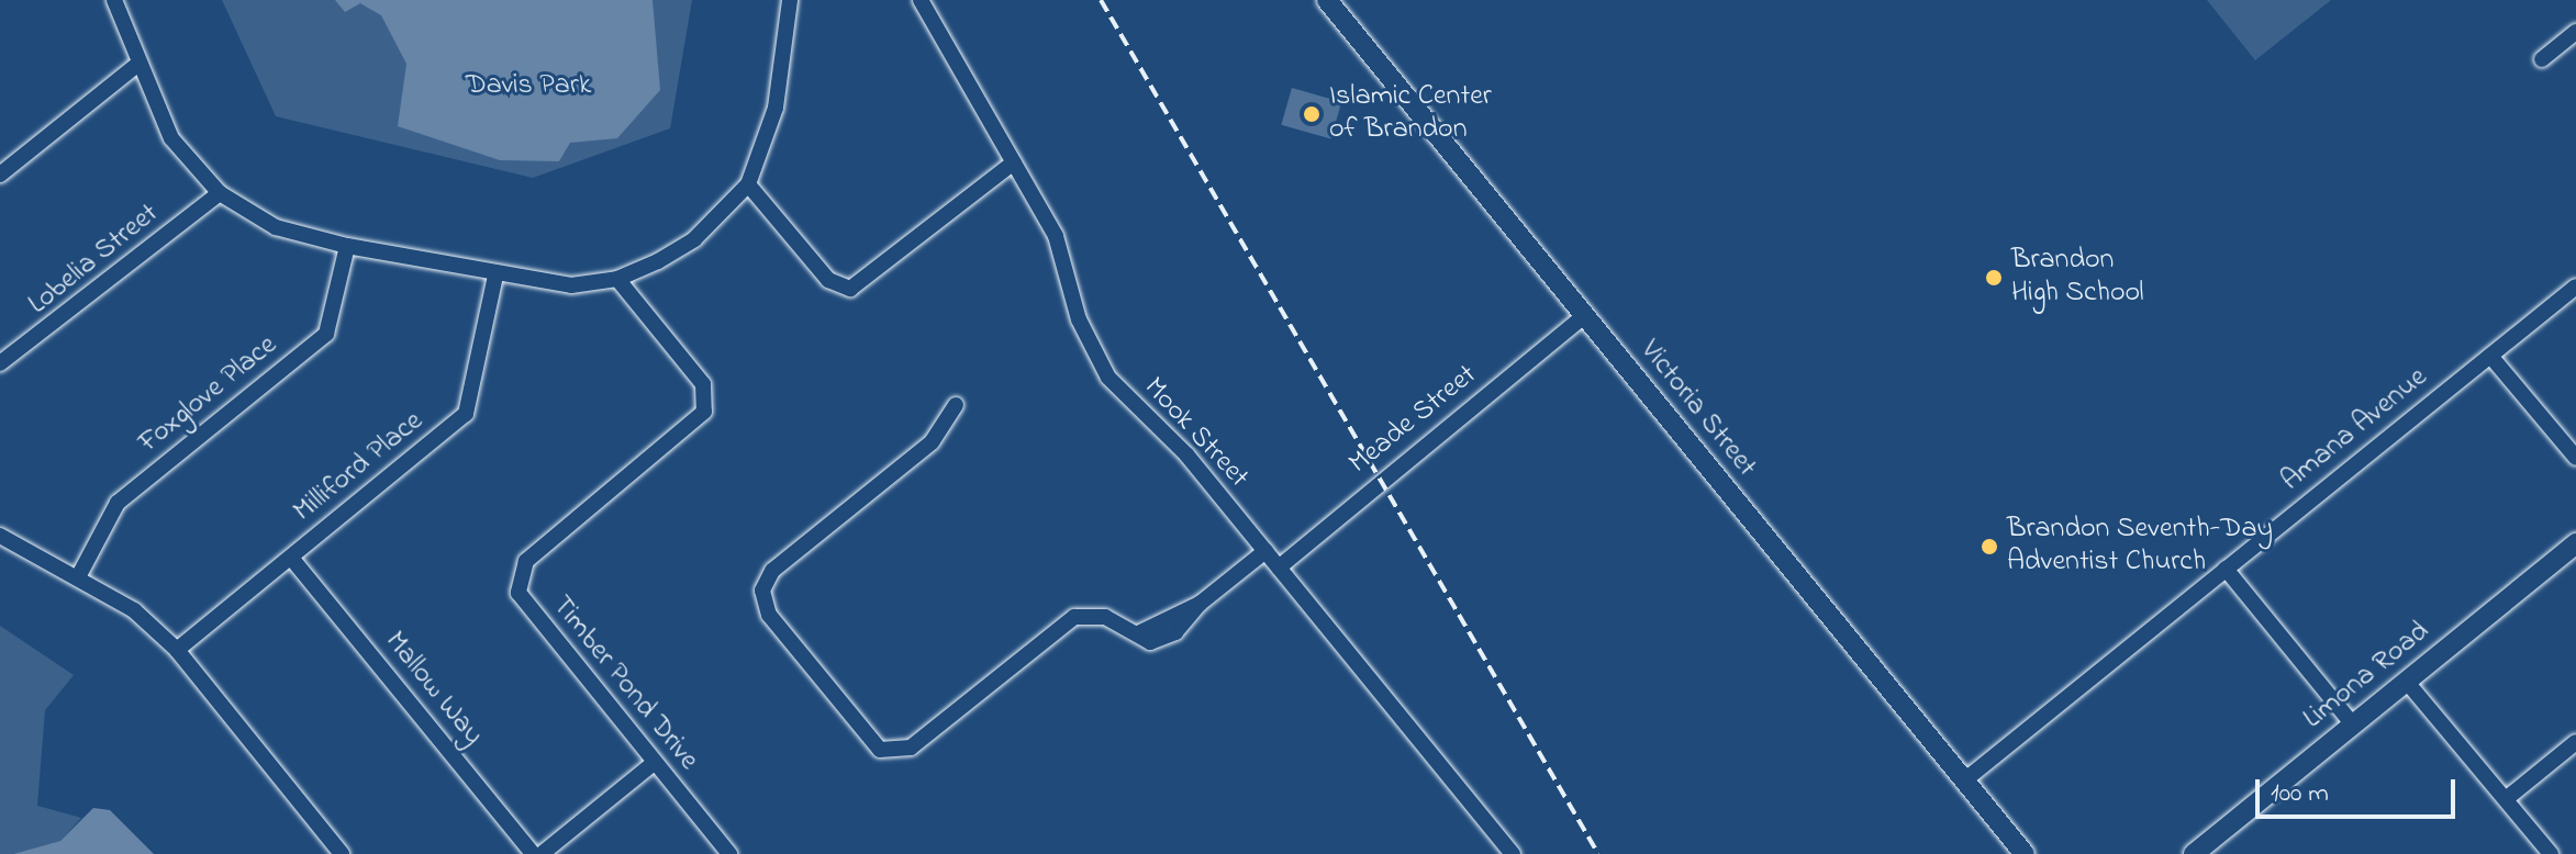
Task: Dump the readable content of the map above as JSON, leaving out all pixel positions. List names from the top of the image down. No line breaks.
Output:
{"streets":{"street":["Lobelia Street","Foxglove Place","Victoria Street","Meade Street","Amana Avenue","Mook Street","Milliford Place","Limona Road","Timber Pond Drive","Mallow Way"]},"crossings":[["Victoria Street","Meade Street"],["Victoria Street","Amana Avenue"],["Meade Street","Mook Street"],["Milliford Place","Mallow Way"]],"parks":["Davis Park"],"places":["Islamic Center of Brandon","Brandon High School","Brandon Seventh-Day Adventist Church"],"scale_bar":"100 m"}
